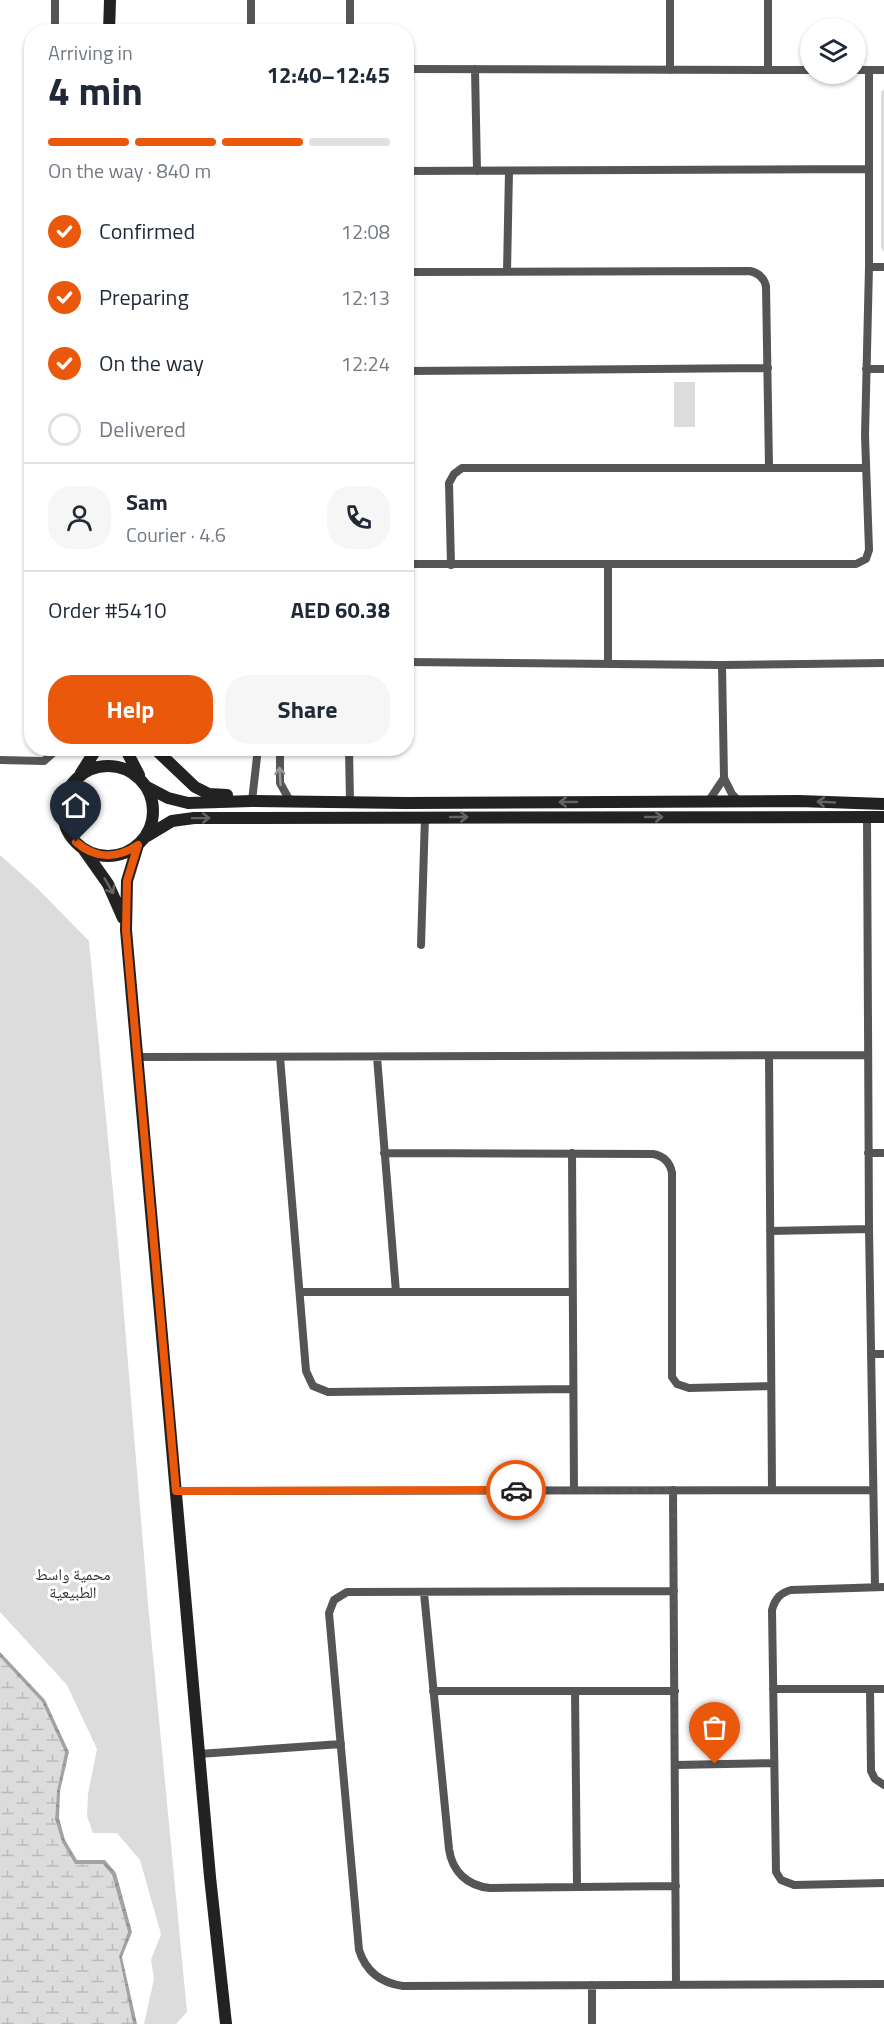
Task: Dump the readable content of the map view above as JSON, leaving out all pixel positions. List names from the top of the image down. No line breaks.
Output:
{"parks":["محمية واسط الطبيعية"],"page":{"heading":["4 min","Arriving in","12:40–12:45"],"panel":["Sam","Courier · 4.6","Order #5410","AED 60.38"],"bar":"On the way · 840 m","list":[["Confirmed","12:08"],["Preparing","12:13"],["On the way","12:24"],"Delivered"],"buttons":["Help","Share"]}}
